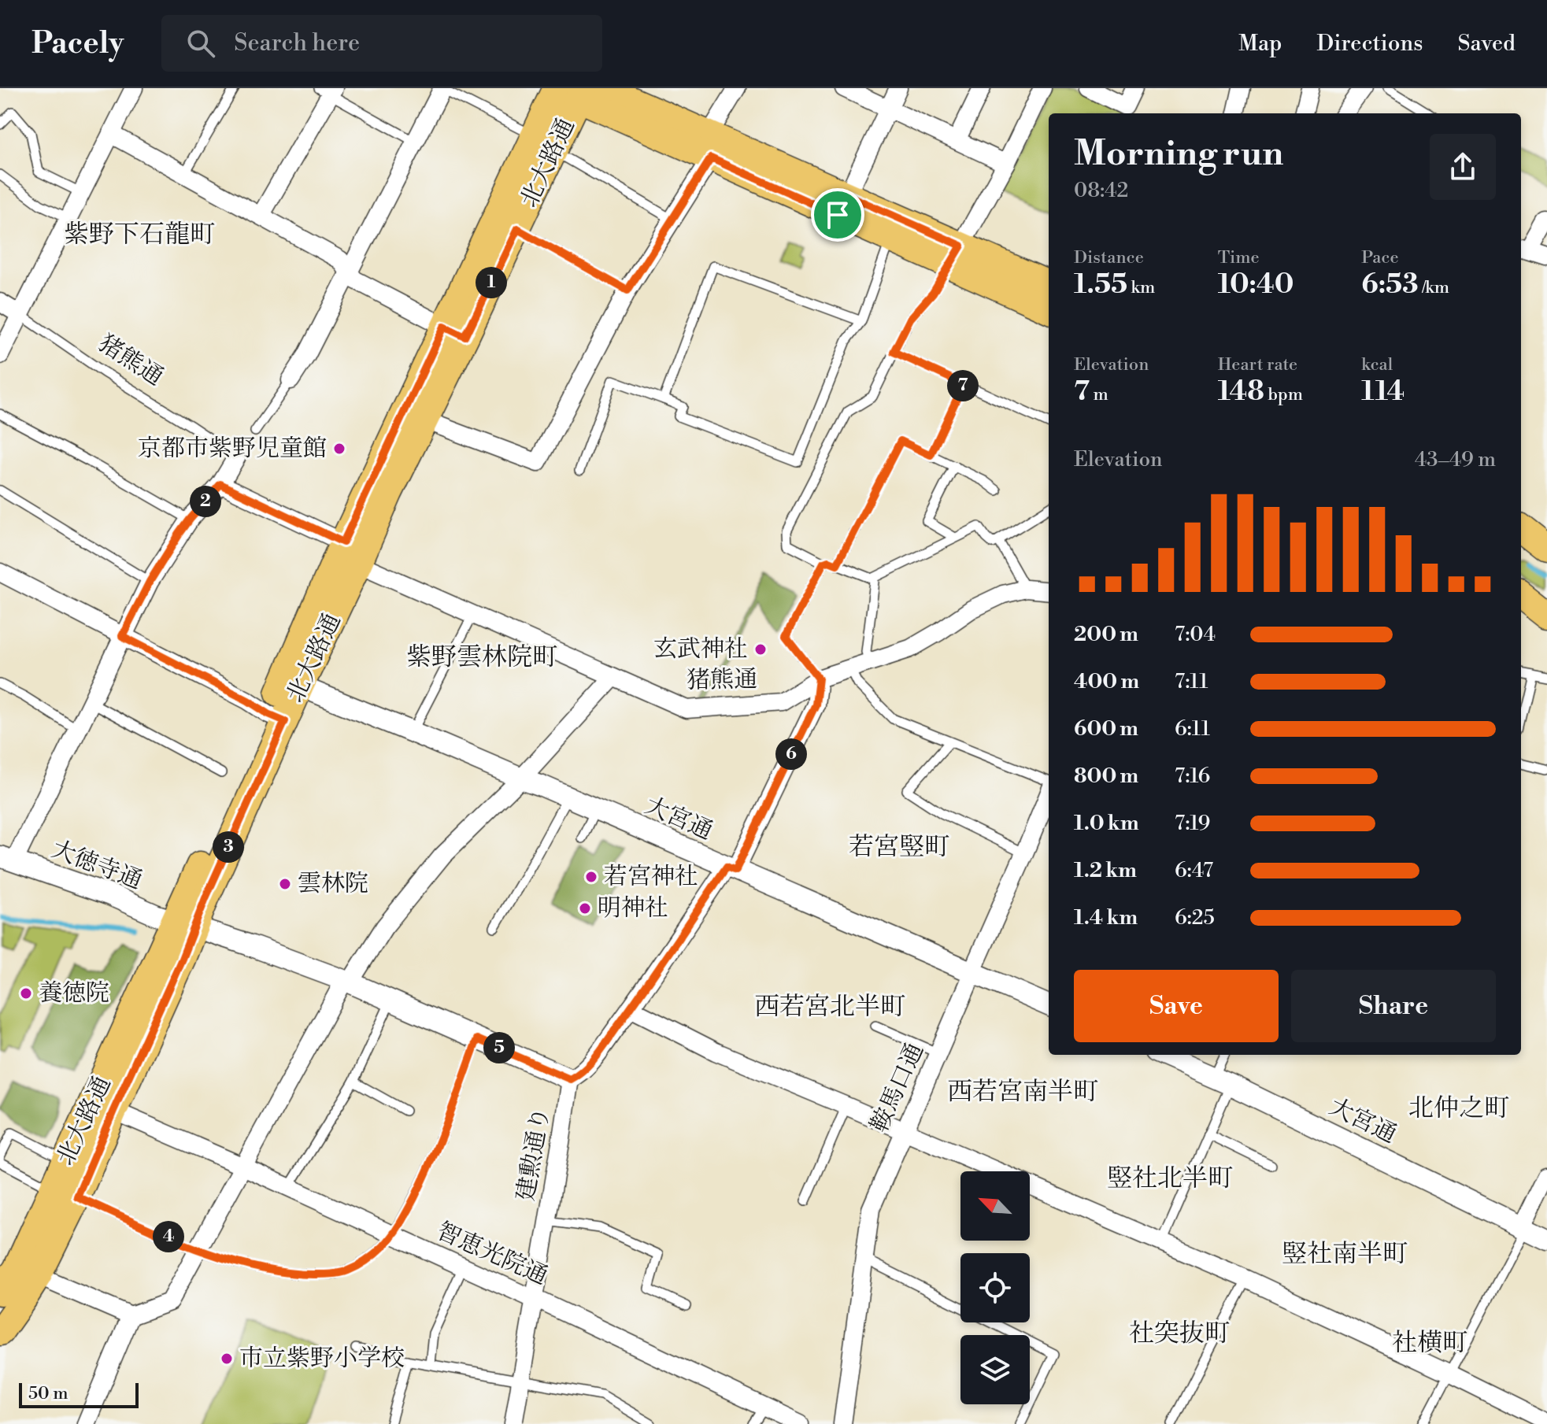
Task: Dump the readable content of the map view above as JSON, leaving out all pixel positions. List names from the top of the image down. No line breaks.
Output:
{"streets":{"main road":["北大路通"],"street":["猪熊通","大宮通","大徳寺通","鞍馬口通","建勲通り","智恵光院通"]},"crossings":[["北大路通","猪熊通"],["北大路通","大宮通"],["北大路通","大徳寺通"],["北大路通","智恵光院通"],["猪熊通","建勲通り"],["大宮通","鞍馬口通"],["大宮通","建勲通り"],["大徳寺通","建勲通り"],["建勲通り","智恵光院通"]],"districts":["紫野下石龍町","紫野雲林院町","若宮竪町","西若宮北半町","西若宮南半町","北仲之町","竪社北半町","竪社南半町","社突抜町","社横町"],"places":["京都市紫野児童館","玄武神社","若宮神社","雲林院","明神社","養徳院","市立紫野小学校"],"scale_bar":"50 m","north":"top left","page":{"header":"Pacely","search":"Search here","nav":["Map","Directions","Saved"],"heading":["Morning run","08:42"],"stats":[["Distance","1.55 km"],["Time","10:40"],["Pace","6:53 /km"],["Elevation","7 m"],["Heart rate","148 bpm"],["kcal","114"]],"pins":["1","7","2","6","3","5","4"],"chart":["Elevation","43–49 m"],"list":[{"name":"200 m","note":"7:04"},{"name":"400 m","note":"7:11"},{"name":"600 m","note":"6:11"},{"name":"800 m","note":"7:16"},{"name":"1.0 km","note":"7:19"},{"name":"1.2 km","note":"6:47"},{"name":"1.4 km","note":"6:25"}],"buttons":["Save","Share"],"scale":"50 m"}}
